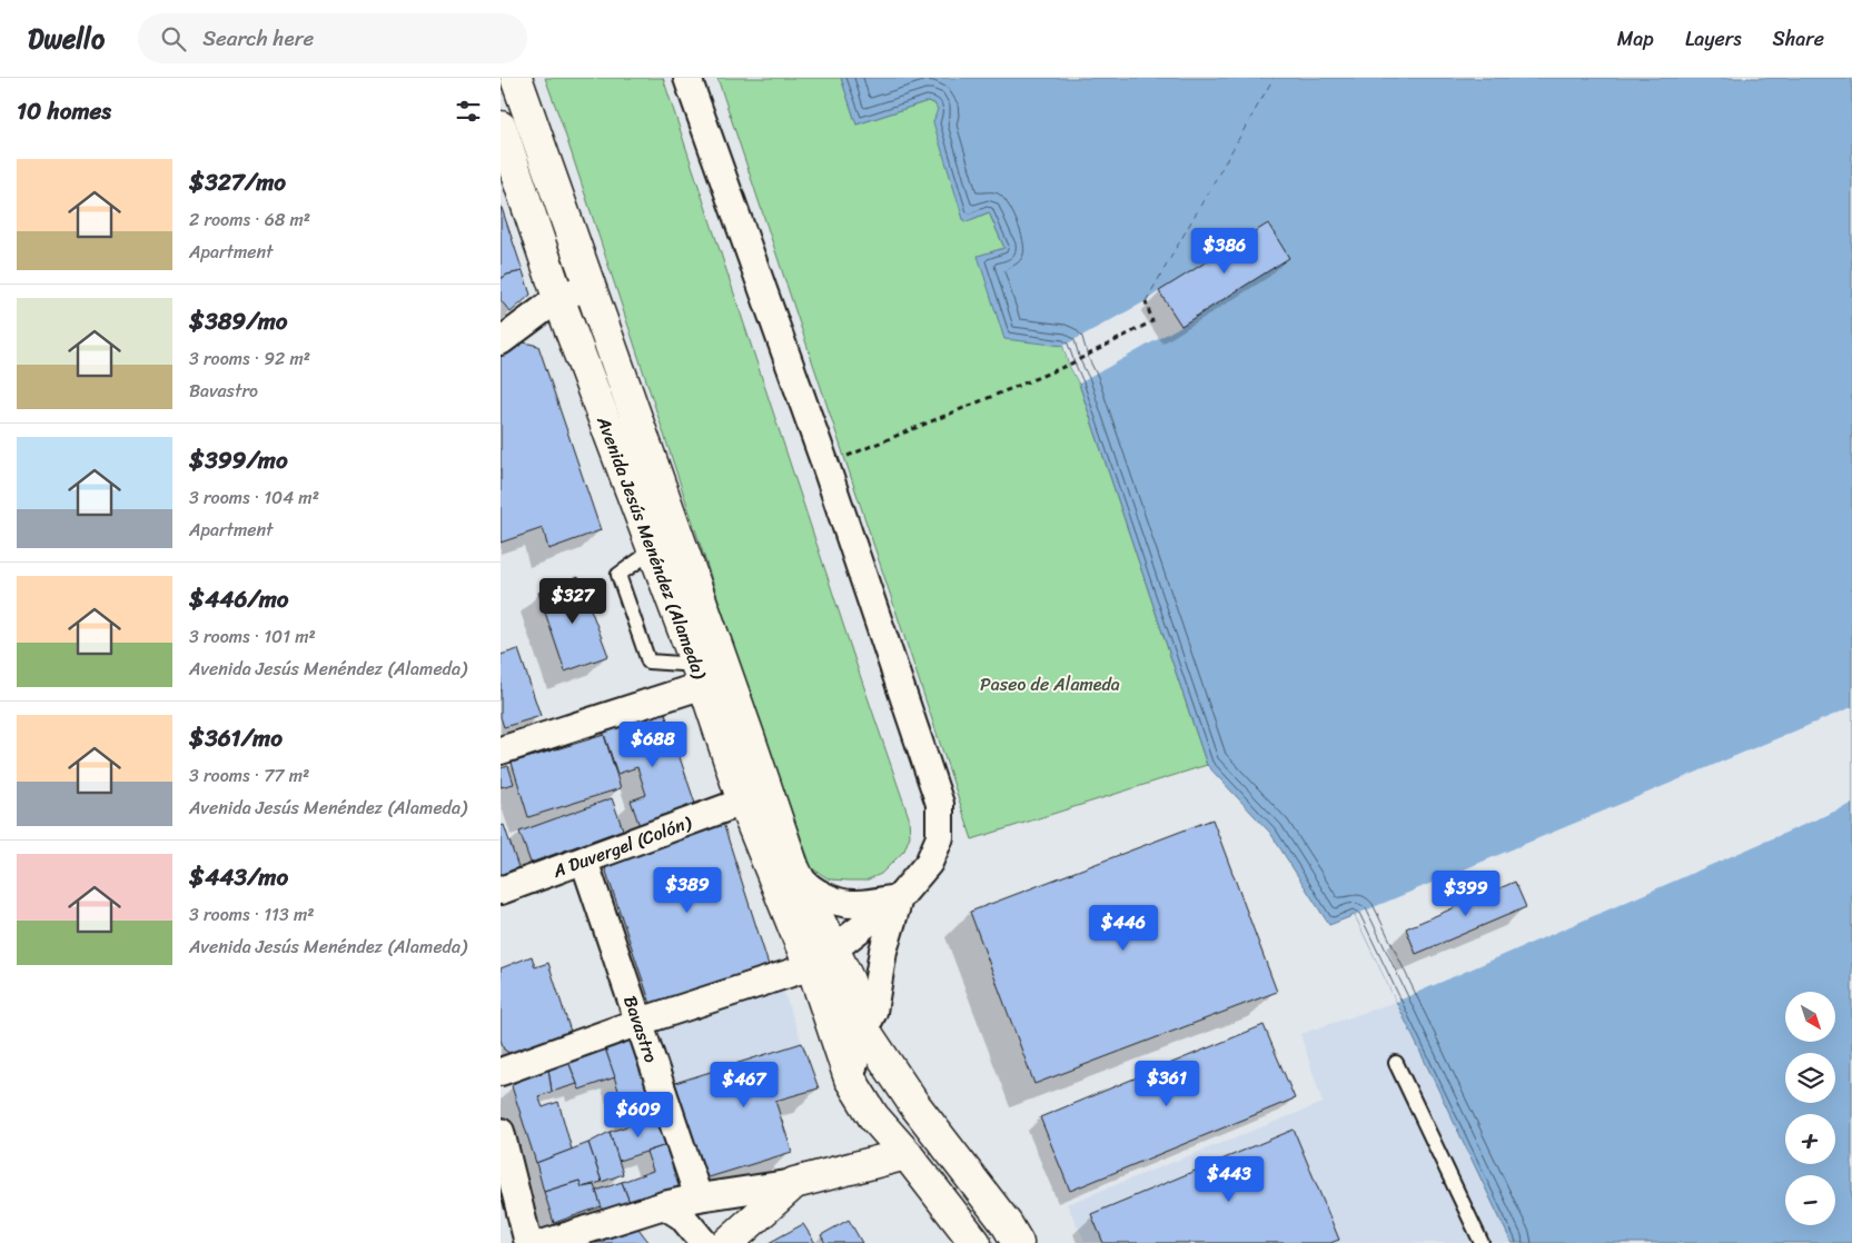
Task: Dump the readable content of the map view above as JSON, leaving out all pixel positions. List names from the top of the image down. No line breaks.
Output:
{"streets":{"main road":["Avenida Jesús Menéndez (Alameda)"],"street":["A Duvergel (Colón)","Bavastro"]},"crossings":[["Avenida Jesús Menéndez (Alameda)","A Duvergel (Colón)"],["A Duvergel (Colón)","Bavastro"]],"parks":["Paseo de Alameda"],"north":"bottom right","page":{"header":"Dwello","search":"Search here","nav":["Map","Layers","Share"],"heading":"10 homes","list":[{"name":"$327/mo","note":"2 rooms · 68 m² · Apartment"},{"name":"$389/mo","note":"3 rooms · 92 m² · Bavastro"},{"name":"$399/mo","note":"3 rooms · 104 m² · Apartment"},{"name":"$446/mo","note":"3 rooms · 101 m² · Avenida Jesús Menéndez (Alameda)"},{"name":"$361/mo","note":"3 rooms · 77 m² · Avenida Jesús Menéndez (Alameda)"},{"name":"$443/mo","note":"3 rooms · 113 m² · Avenida Jesús Menéndez (Alameda)"}],"price":["$386","$327","$688","$389","$399","$446","$361","$467","$609","$443"],"map_buttons":["+","−"]}}
